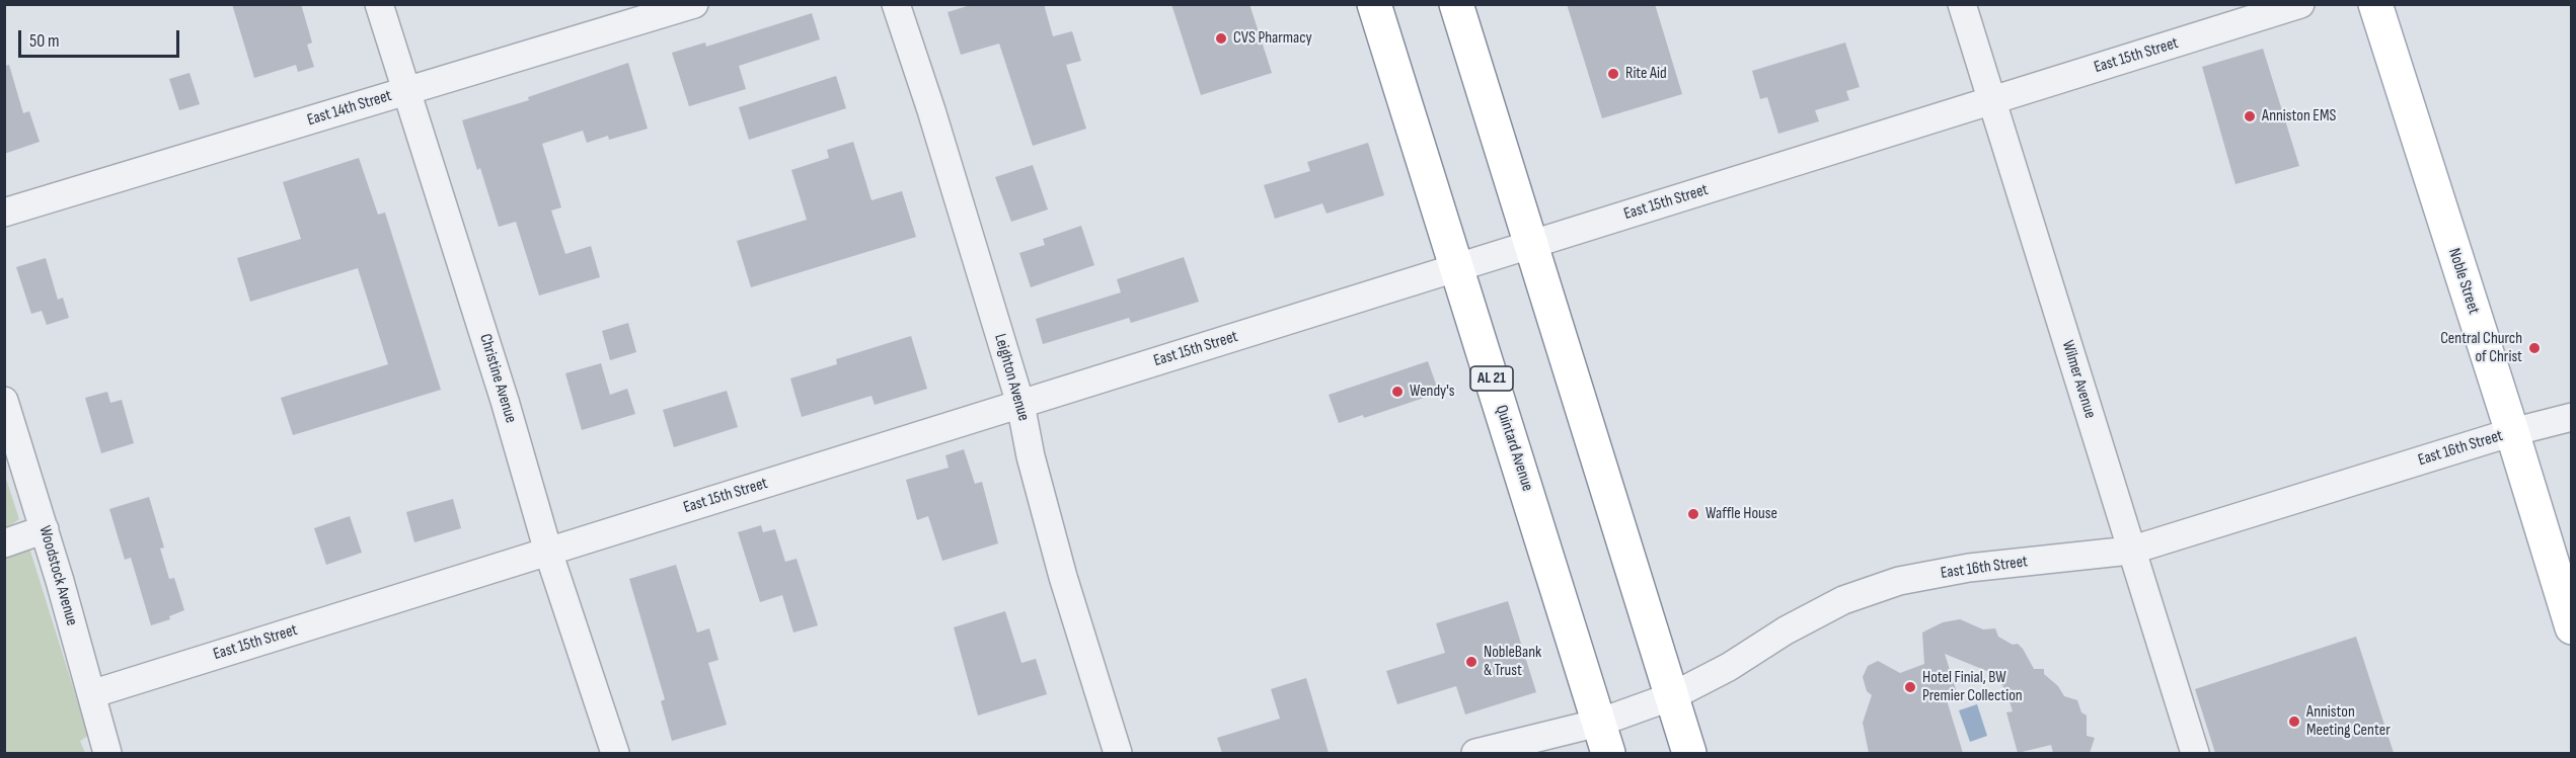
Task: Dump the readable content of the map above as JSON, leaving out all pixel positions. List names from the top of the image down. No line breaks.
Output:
{"streets":{"main road":["Noble Street","AL 21","Quintard Avenue"],"street":["East 15th Street","East 14th Street","Leighton Avenue","Christine Avenue","Wilmer Avenue","East 16th Street","Woodstock Avenue"]},"crossings":[["East 15th Street","Leighton Avenue"],["East 15th Street","Christine Avenue"],["East 15th Street","Wilmer Avenue"],["East 15th Street","Quintard Avenue"],["East 15th Street","Woodstock Avenue"],["East 14th Street","Christine Avenue"],["Noble Street","East 16th Street"],["Wilmer Avenue","East 16th Street"],["Quintard Avenue","East 16th Street"]],"places":["CVS Pharmacy","Rite Aid","Anniston EMS","Central Church of Christ","Wendy's","Waffle House","NobleBank & Trust","Hotel Finial, BW Premier Collection","Anniston Meeting Center"],"scale_bar":"50 m"}
